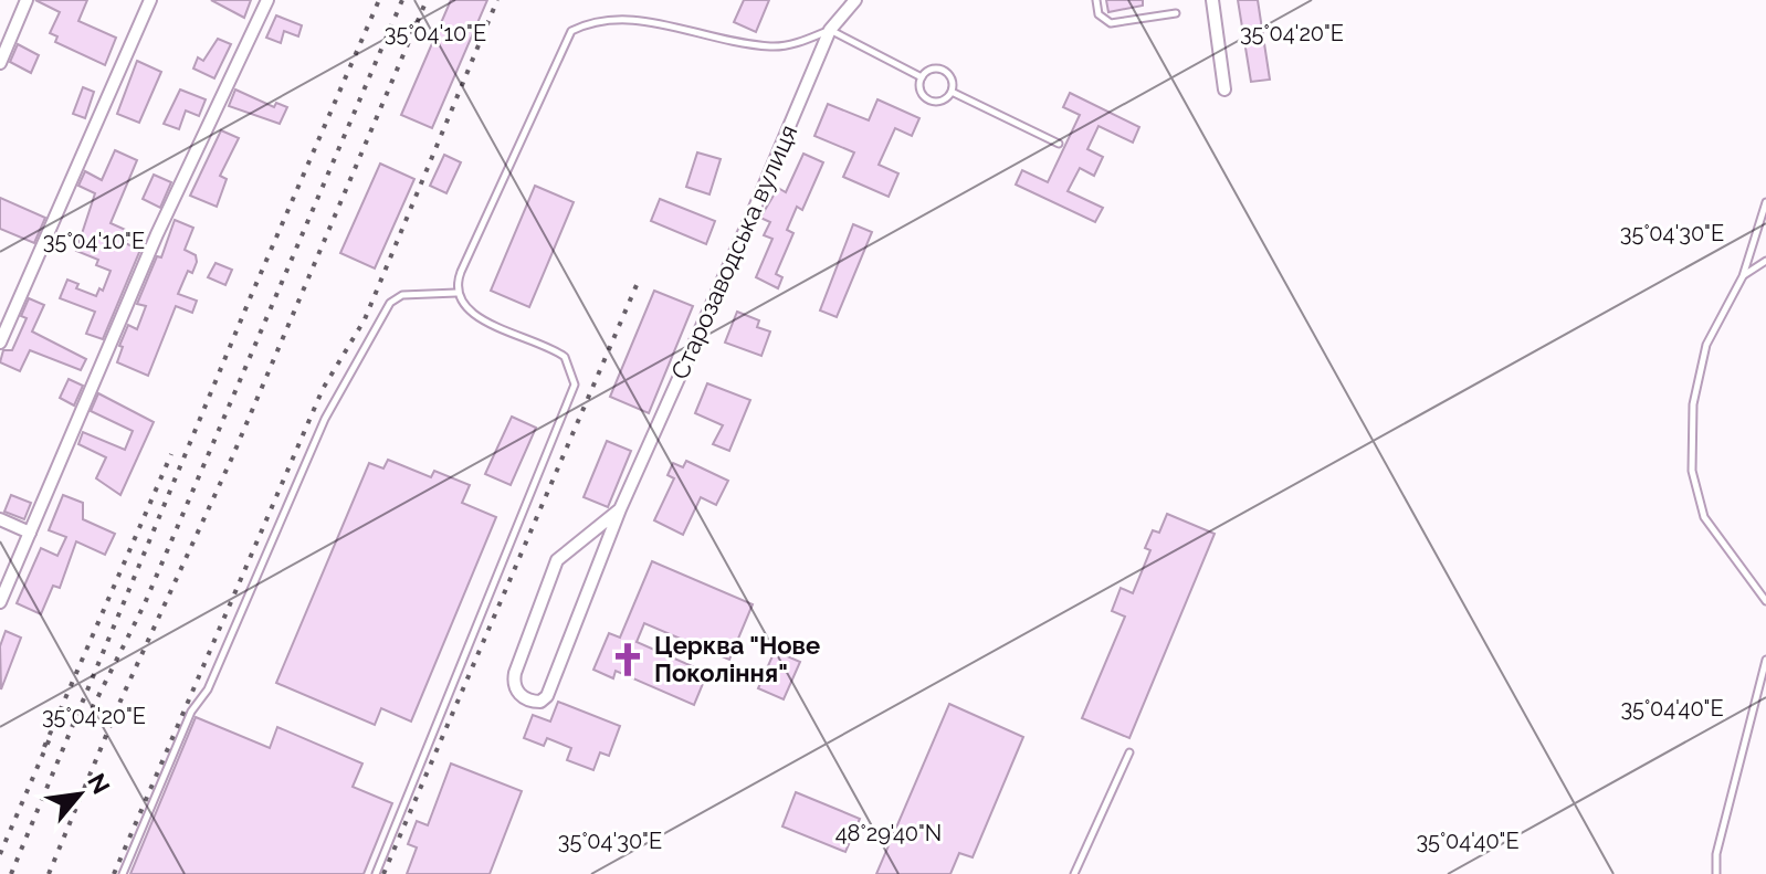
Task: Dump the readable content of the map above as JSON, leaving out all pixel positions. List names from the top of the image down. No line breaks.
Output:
{"streets":{"street":["Старозаводська вулиця"]},"places":{"church":["Церква \"Нове Покоління\""]},"north":"top right","coordinates":["35°04'10\"E","35°04'20\"E","35°04'30\"E","35°04'40\"E","48°29'40\"N"]}
